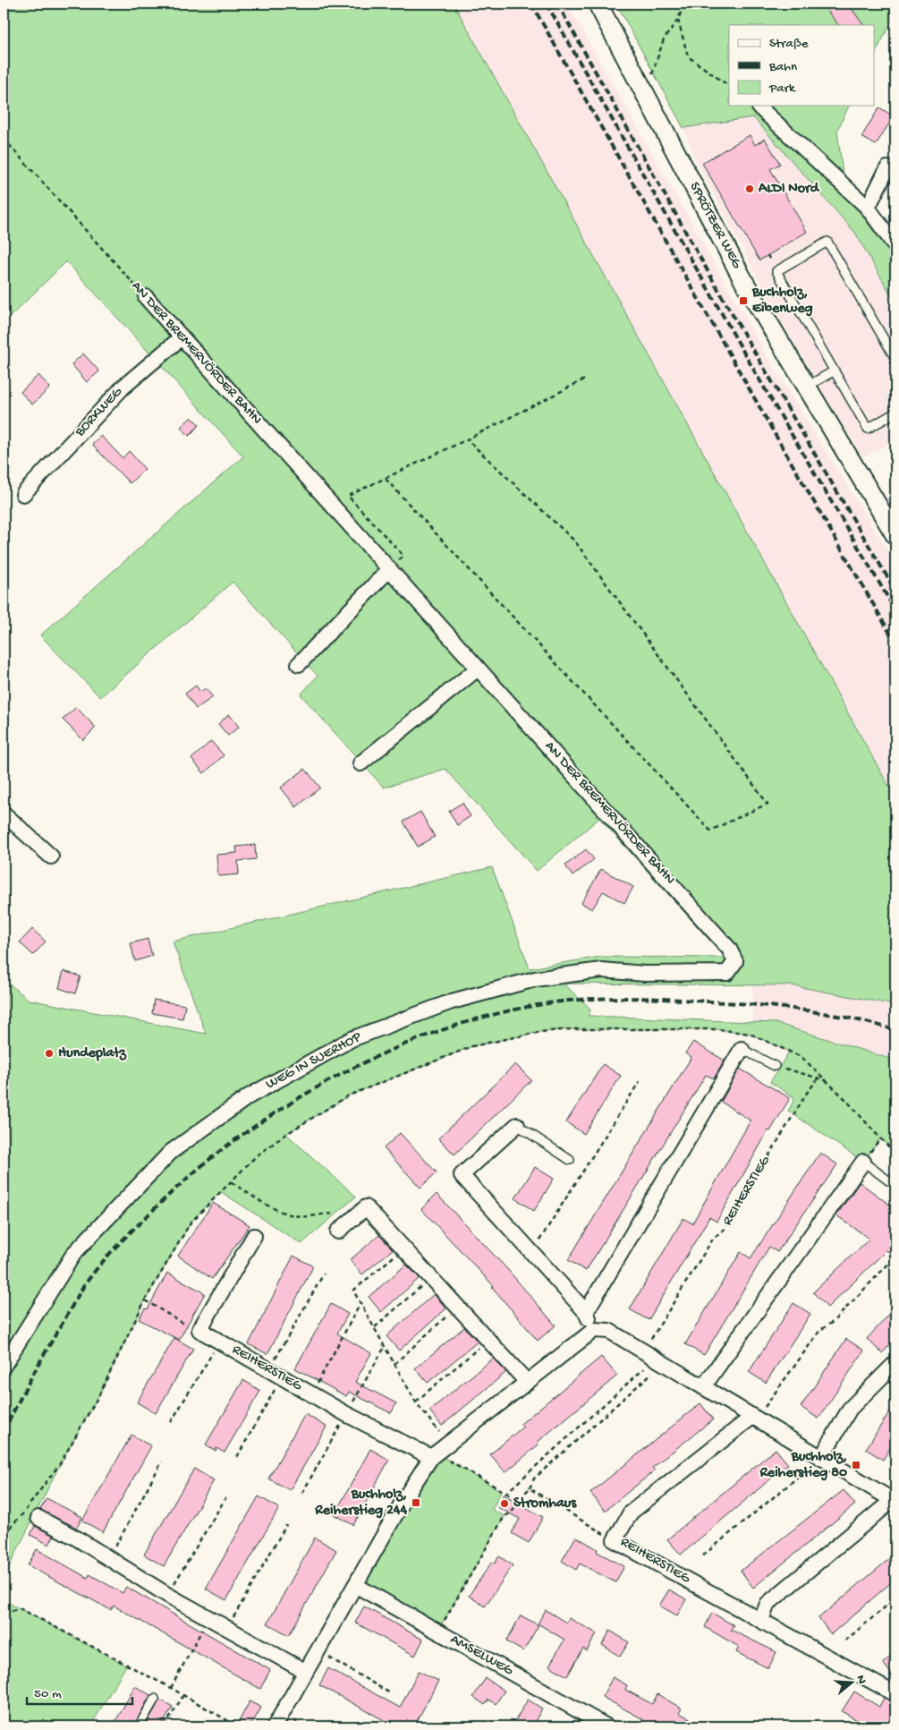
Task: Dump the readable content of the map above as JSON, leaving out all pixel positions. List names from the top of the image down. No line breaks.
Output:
{"streets":{"street":["SPRÖTZER WEG","AN DER BREMERVÖRDER BAHN","BORKWEG","WEG IN SUERHOP","REIHERSTIEG","AMSELWEG"]},"crossings":[["AN DER BREMERVÖRDER BAHN","BORKWEG"],["AN DER BREMERVÖRDER BAHN","WEG IN SUERHOP"]],"places":{"other":["ALDI Nord","Hundeplatz","Stromhaus"],"transit":["Buchholz, Eibenweg","Buchholz, Reiherstieg 80","Buchholz, Reiherstieg 244"]},"legend":["Straße","Bahn","Park"],"scale_bar":"50 m","north":"right"}
